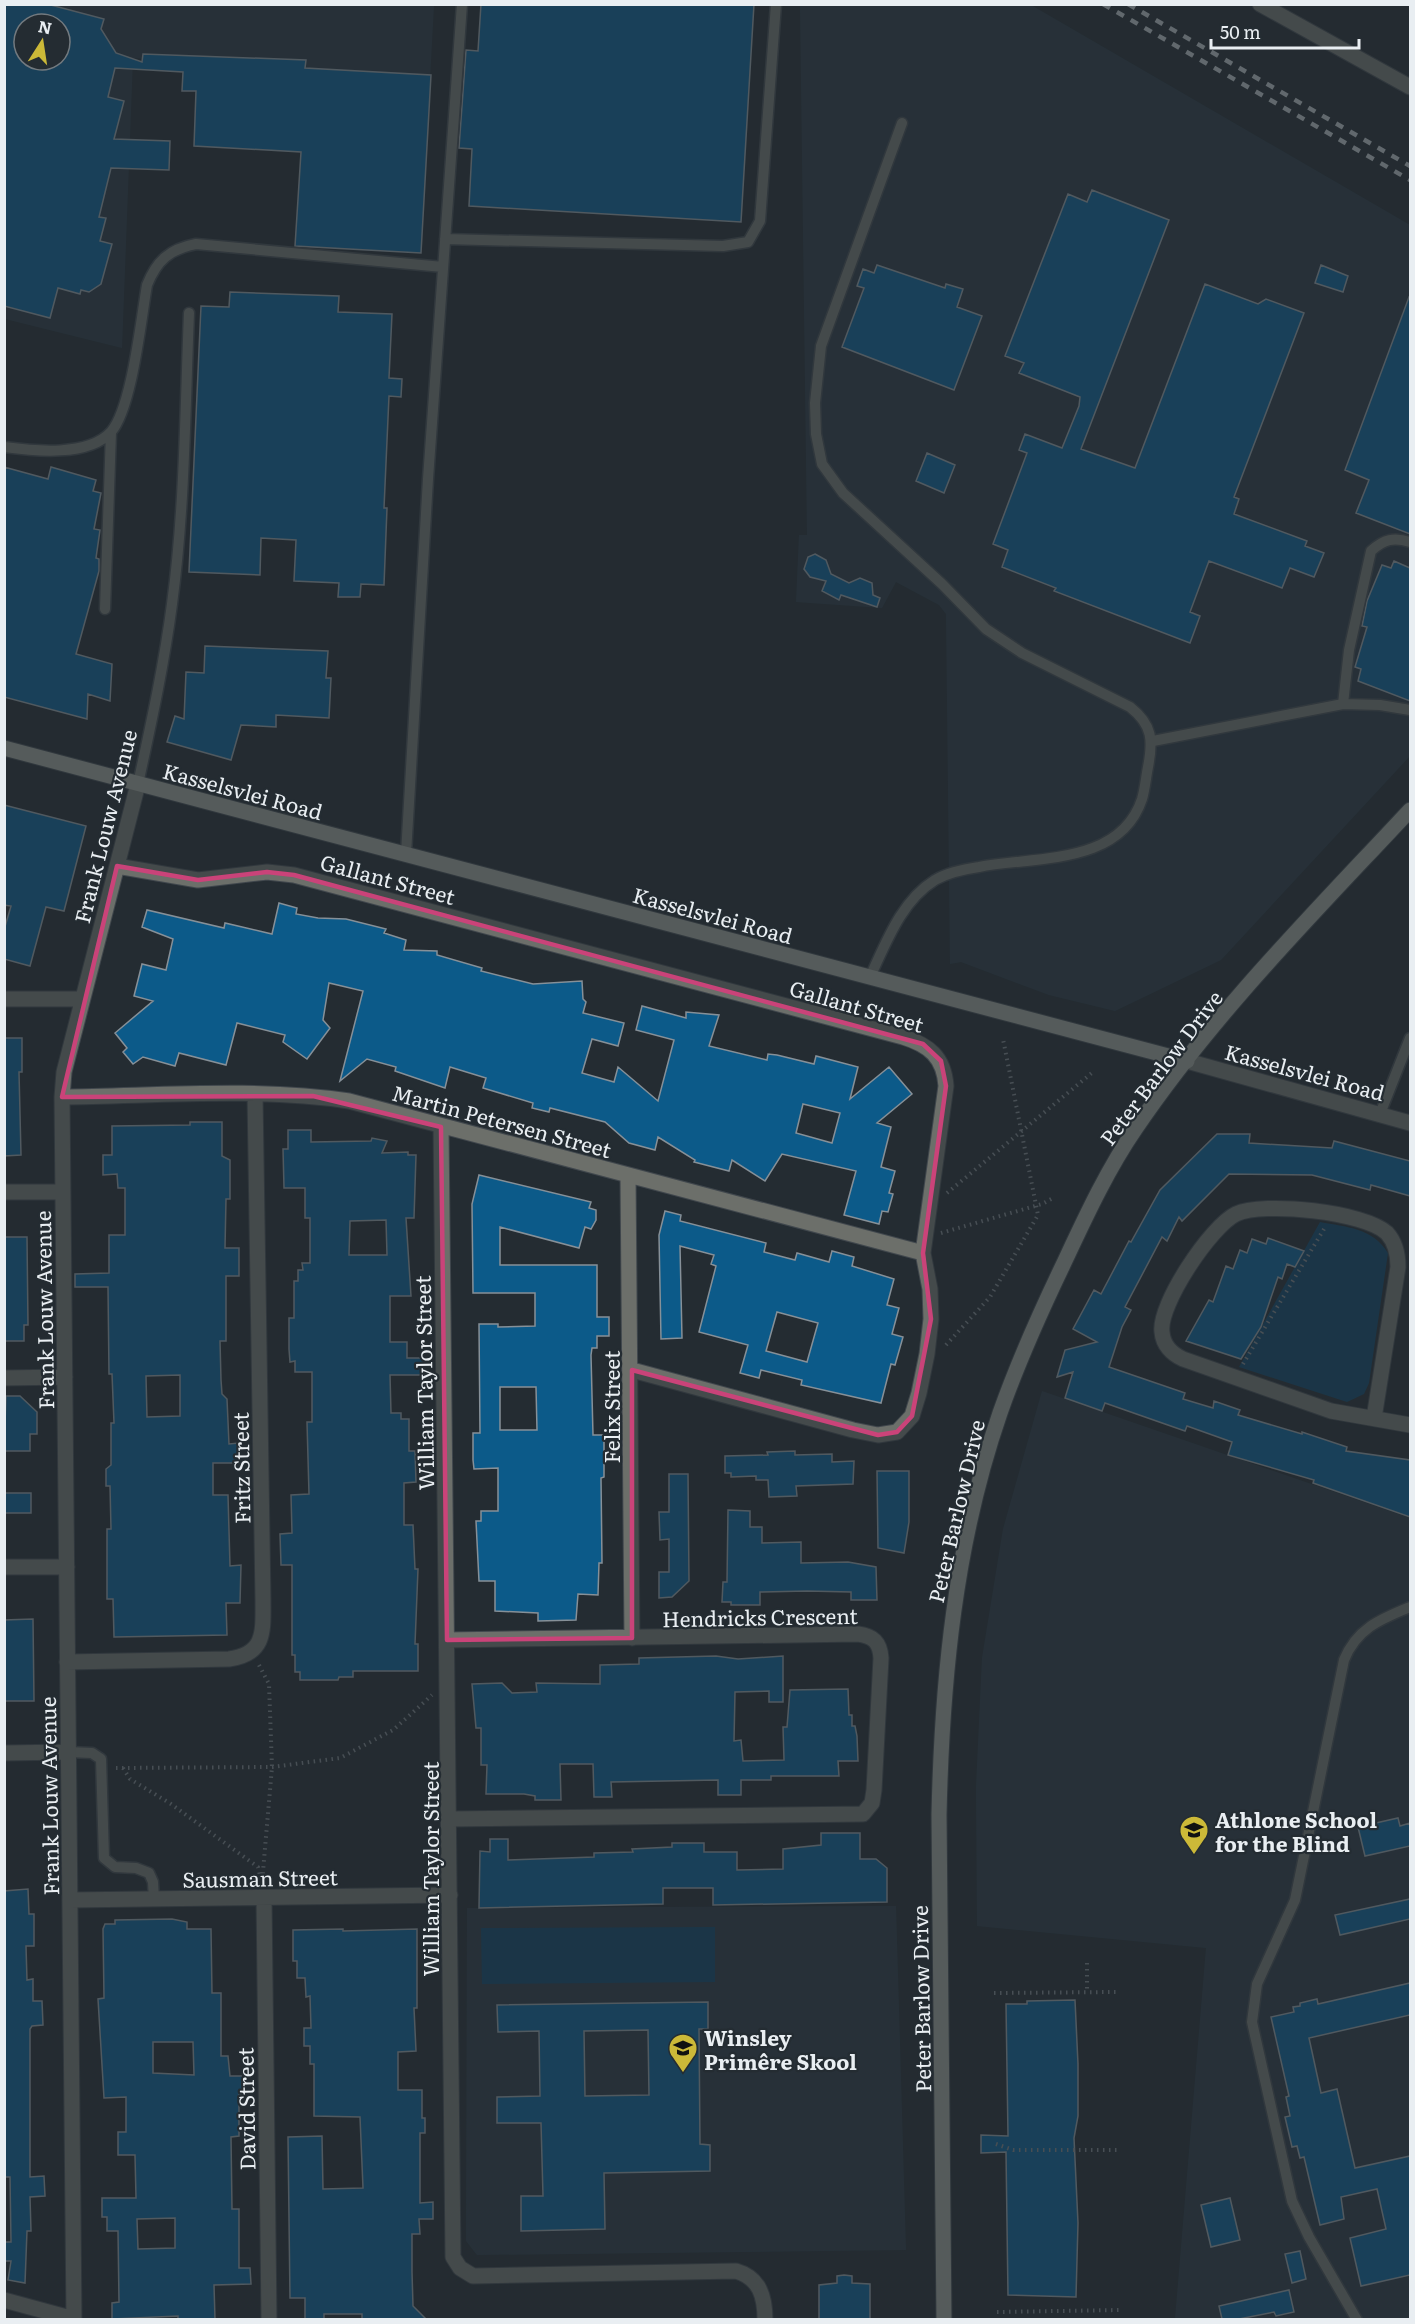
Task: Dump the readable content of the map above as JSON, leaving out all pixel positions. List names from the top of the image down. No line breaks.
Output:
{"streets":{"street":["Kasselsvlei Road","Frank Louw Avenue","Gallant Street","Peter Barlow Drive","Martin Petersen Street","William Taylor Street","Felix Street","Fritz Street","Hendricks Crescent","Sausman Street","David Street"]},"crossings":[["Kasselsvlei Road","Frank Louw Avenue"],["Kasselsvlei Road","Peter Barlow Drive"],["Frank Louw Avenue","Gallant Street"],["Frank Louw Avenue","Martin Petersen Street"],["Frank Louw Avenue","Sausman Street"],["Gallant Street","Martin Petersen Street"],["Gallant Street","Felix Street"],["Martin Petersen Street","William Taylor Street"],["Martin Petersen Street","Felix Street"],["Martin Petersen Street","Fritz Street"],["William Taylor Street","Hendricks Crescent"],["William Taylor Street","Sausman Street"],["Felix Street","Hendricks Crescent"],["Sausman Street","David Street"]],"places":{"school or university":["Athlone School for the Blind","Winsley Primêre Skool"]},"scale_bar":"50 m","north":"top"}
